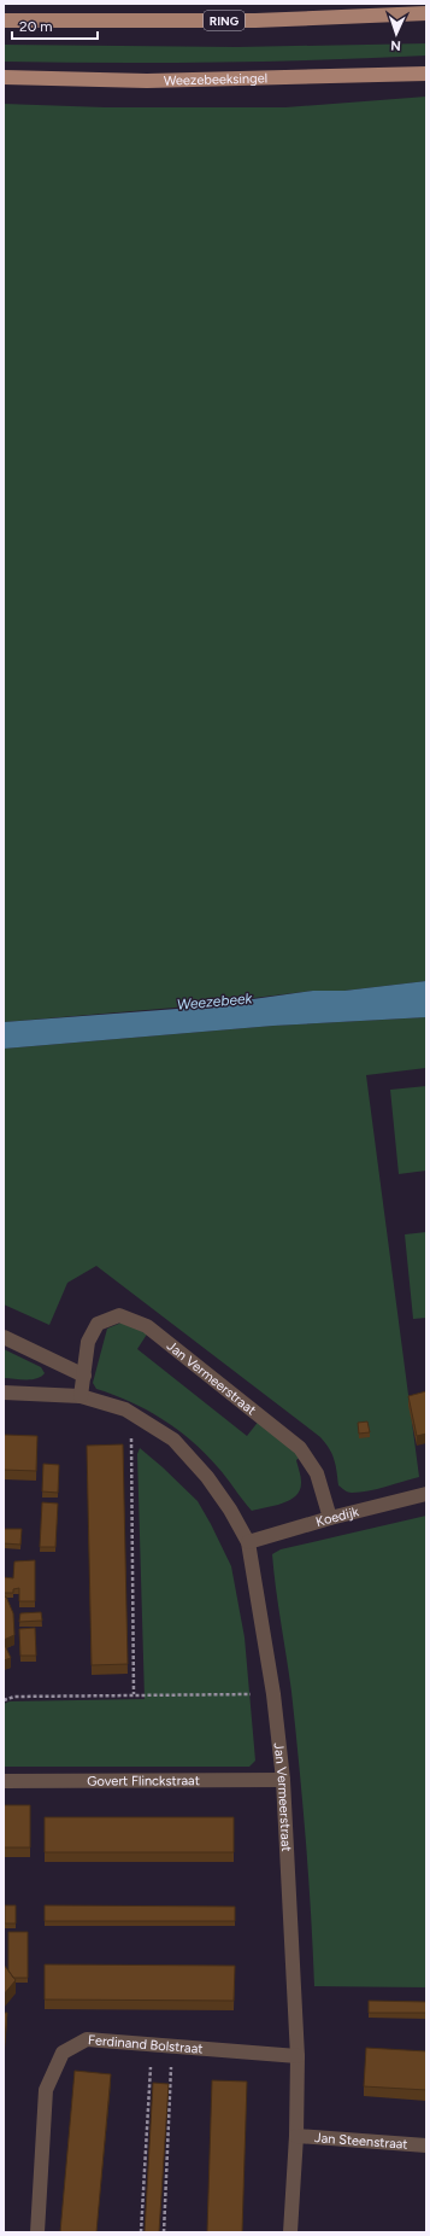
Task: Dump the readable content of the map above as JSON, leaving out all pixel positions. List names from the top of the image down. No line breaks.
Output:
{"streets":{"main road":["RING","Weezebeeksingel"],"street":["Jan Vermeerstraat","Koedijk","Govert Flinckstraat","Ferdinand Bolstraat","Jan Steenstraat"]},"crossings":[["Jan Vermeerstraat","Koedijk"],["Jan Vermeerstraat","Govert Flinckstraat"],["Jan Vermeerstraat","Ferdinand Bolstraat"],["Jan Vermeerstraat","Jan Steenstraat"]],"water":["Weezebeek"],"scale_bar":"20 m","north":"bottom"}
